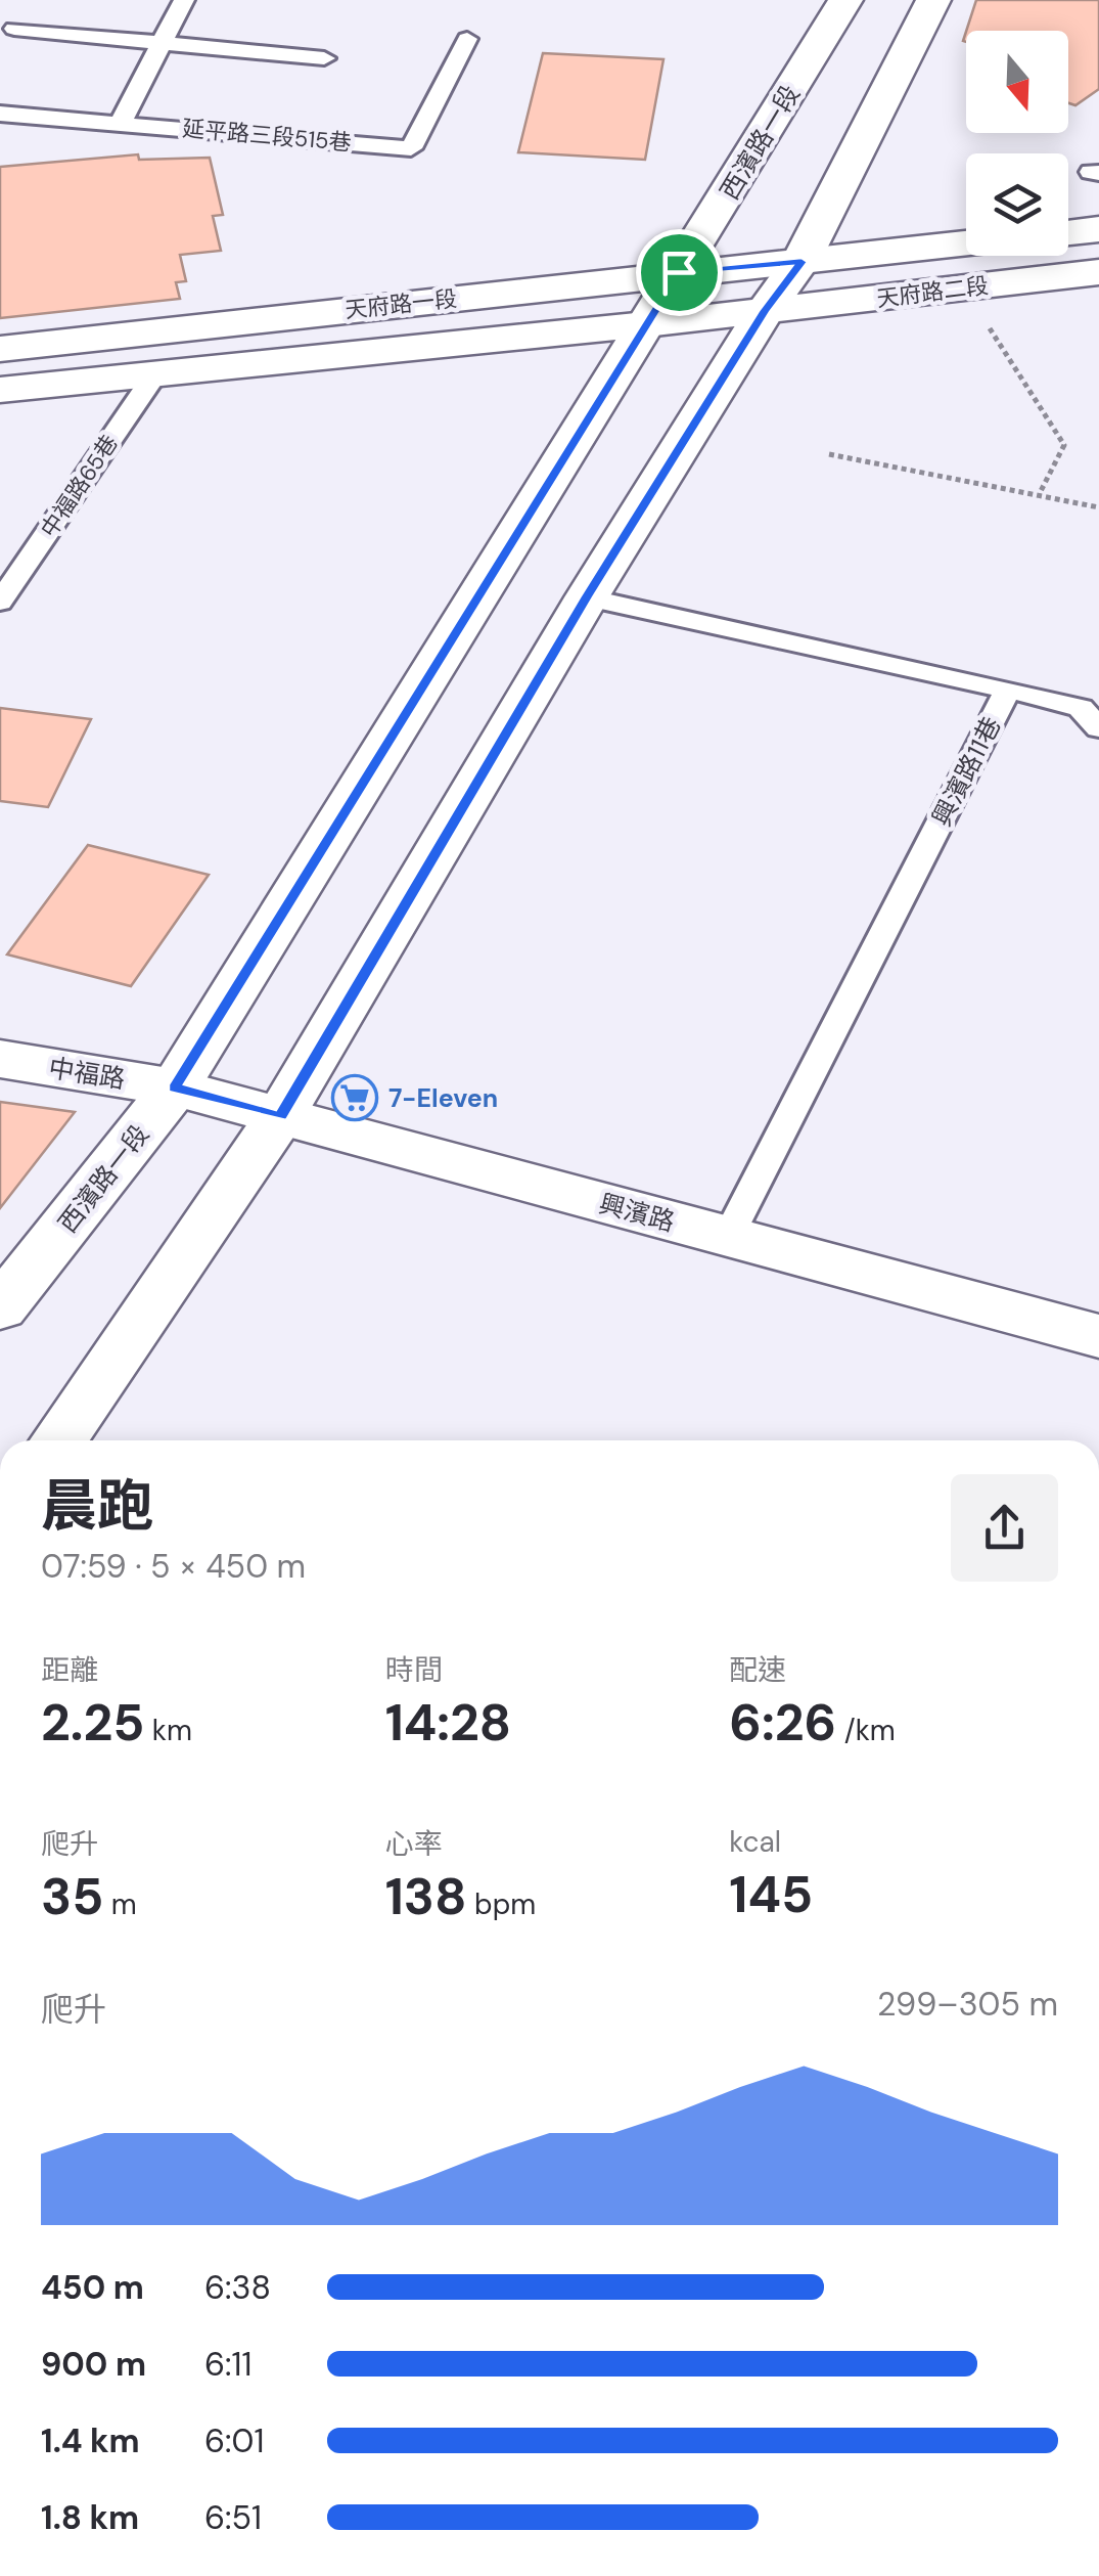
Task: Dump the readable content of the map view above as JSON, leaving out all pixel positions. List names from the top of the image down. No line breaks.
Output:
{"streets":{"main road":["西濱路一段","天府路二段","天府路一段","中福路","興濱路"],"lane":["延平路三段515巷","中福路65巷","興濱路11巷"]},"crossings":[["西濱路一段","天府路一段"],["西濱路一段","中福路"],["西濱路一段","興濱路"],["天府路二段","天府路一段"],["天府路一段","中福路65巷"],["興濱路11巷","興濱路"],["中福路","興濱路"]],"places":{"supermarket":["7-Eleven"]},"north":"bottom","page":{"heading":["晨跑","07:59 · 5 × 450 m"],"stats":[["距離","2.25 km"],["時間","14:28"],["配速","6:26 /km"],["爬升","35 m"],["心率","138 bpm"],["kcal","145"]],"chart":["爬升","299–305 m"],"list":[{"name":"450 m","note":"6:38"},{"name":"900 m","note":"6:11"},{"name":"1.4 km","note":"6:01"},{"name":"1.8 km","note":"6:51"}]}}
